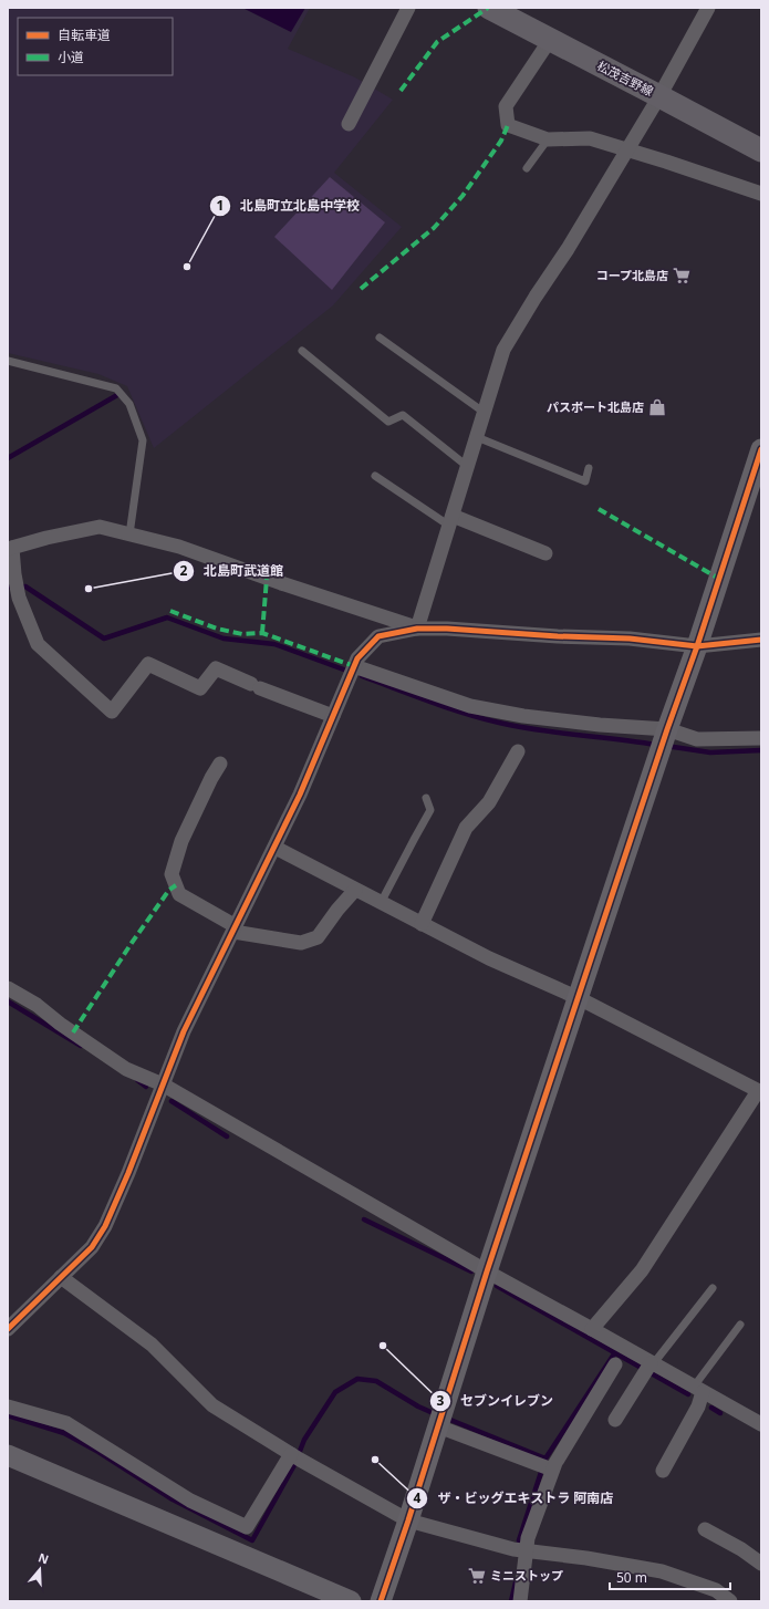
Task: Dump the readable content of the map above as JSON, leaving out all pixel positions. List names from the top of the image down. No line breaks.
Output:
{"streets":{"main road":["松茂吉野線"]},"places":{"other":["北島町立北島中学校","北島町武道館","セブンイレブン","ザ・ビッグエキストラ 阿南店"],"supermarket":["コープ北島店","ミニストップ"],"shop":["パスポート北島店"]},"legend":["自転車道","小道"],"scale_bar":"50 m","north":"top"}
